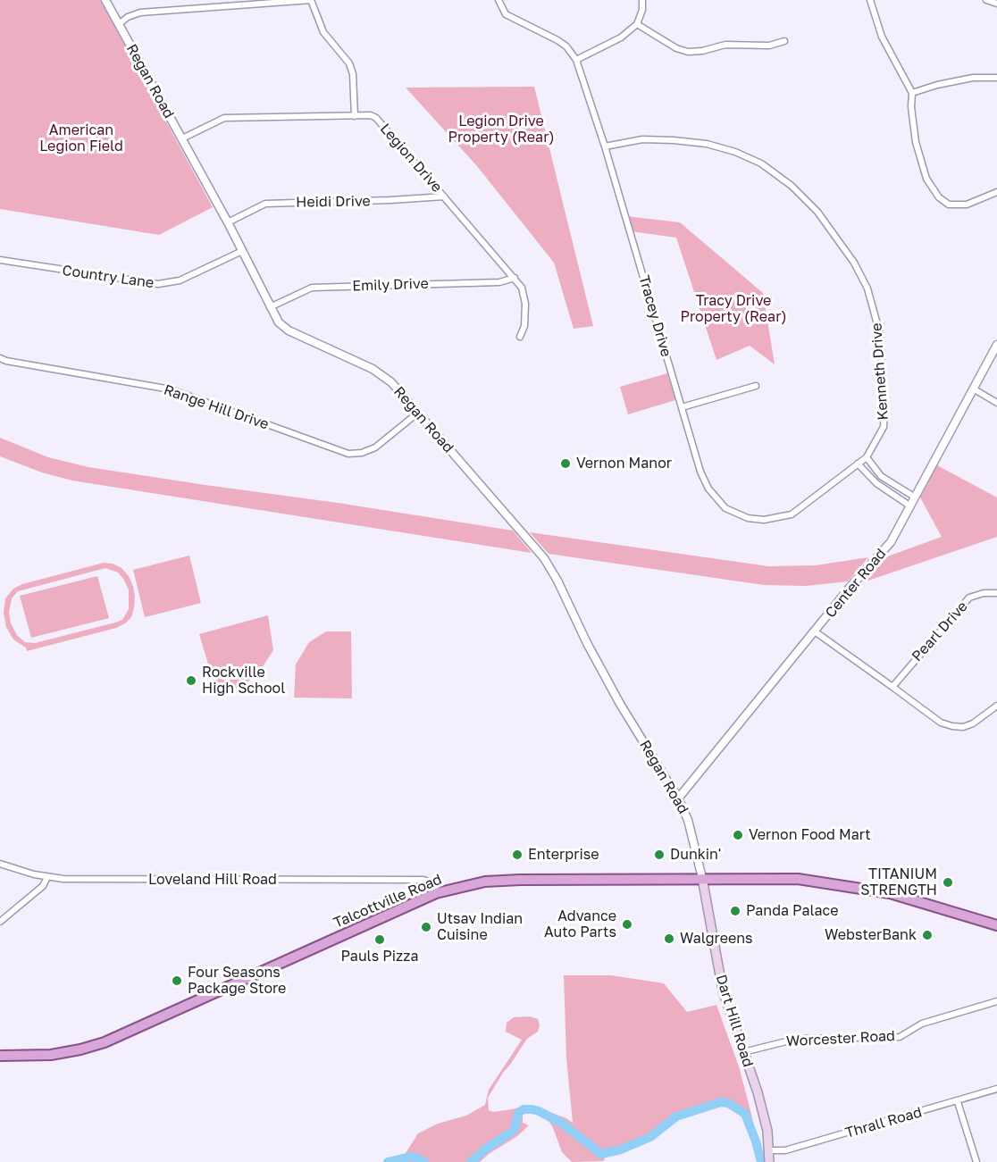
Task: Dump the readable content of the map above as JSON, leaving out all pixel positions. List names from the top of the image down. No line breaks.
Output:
{"streets":{"main road":["Talcottville Road","Dart Hill Road"],"street":["Regan Road","Legion Drive","Heidi Drive","Country Lane","Emily Drive","Tracey Drive","Kenneth Drive","Range Hill Drive","Center Road","Pearl Drive","Loveland Hill Road","Worcester Road","Thrall Road"]},"crossings":[["Regan Road","Legion Drive"],["Regan Road","Heidi Drive"],["Regan Road","Country Lane"],["Regan Road","Emily Drive"],["Regan Road","Range Hill Drive"],["Regan Road","Center Road"],["Regan Road","Talcottville Road"],["Regan Road","Dart Hill Road"],["Legion Drive","Heidi Drive"],["Legion Drive","Emily Drive"],["Tracey Drive","Kenneth Drive"],["Loveland Hill Road","Talcottville Road"],["Talcottville Road","Dart Hill Road"],["Dart Hill Road","Worcester Road"],["Dart Hill Road","Thrall Road"]],"parks":["Legion Drive Property (Rear)","American Legion Field","Tracy Drive Property (Rear)"],"places":["Vernon Manor","Rockville High School","Vernon Food Mart","Enterprise","Dunkin'","TITANIUM STRENGTH","Panda Palace","Advance Auto Parts","Utsav Indian Cuisine","WebsterBank","Walgreens","Pauls Pizza","Four Seasons Package Store"]}
